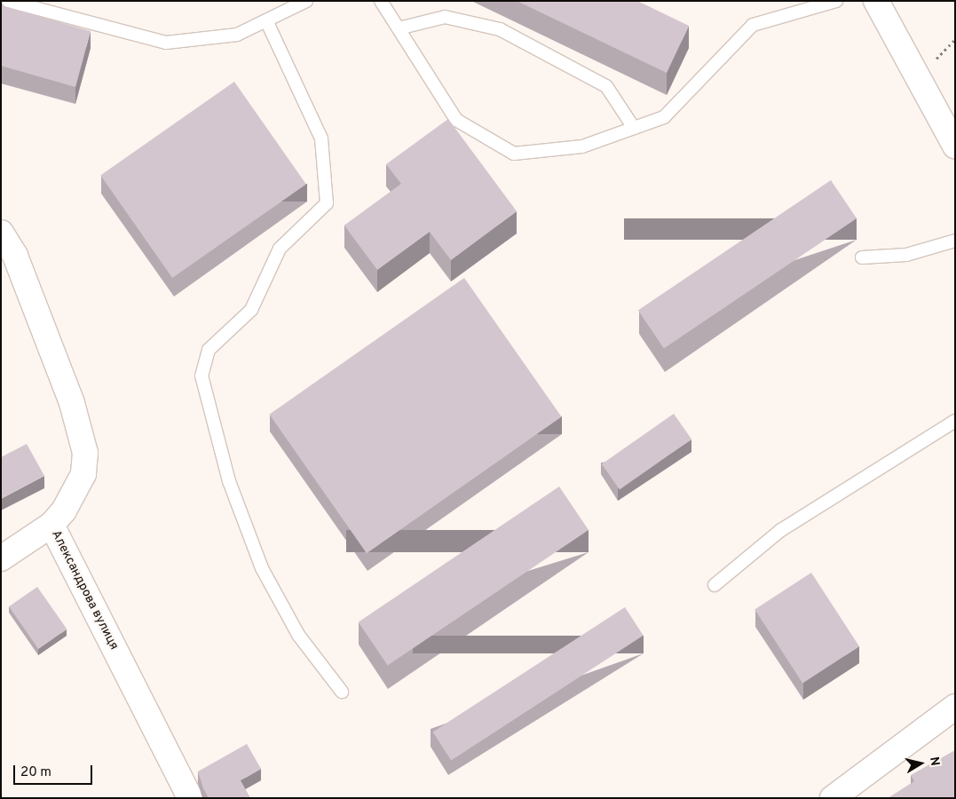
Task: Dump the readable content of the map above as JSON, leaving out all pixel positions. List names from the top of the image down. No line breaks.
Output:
{"streets":{"street":["Александрова вулиця"]},"scale_bar":"20 m","north":"right"}
